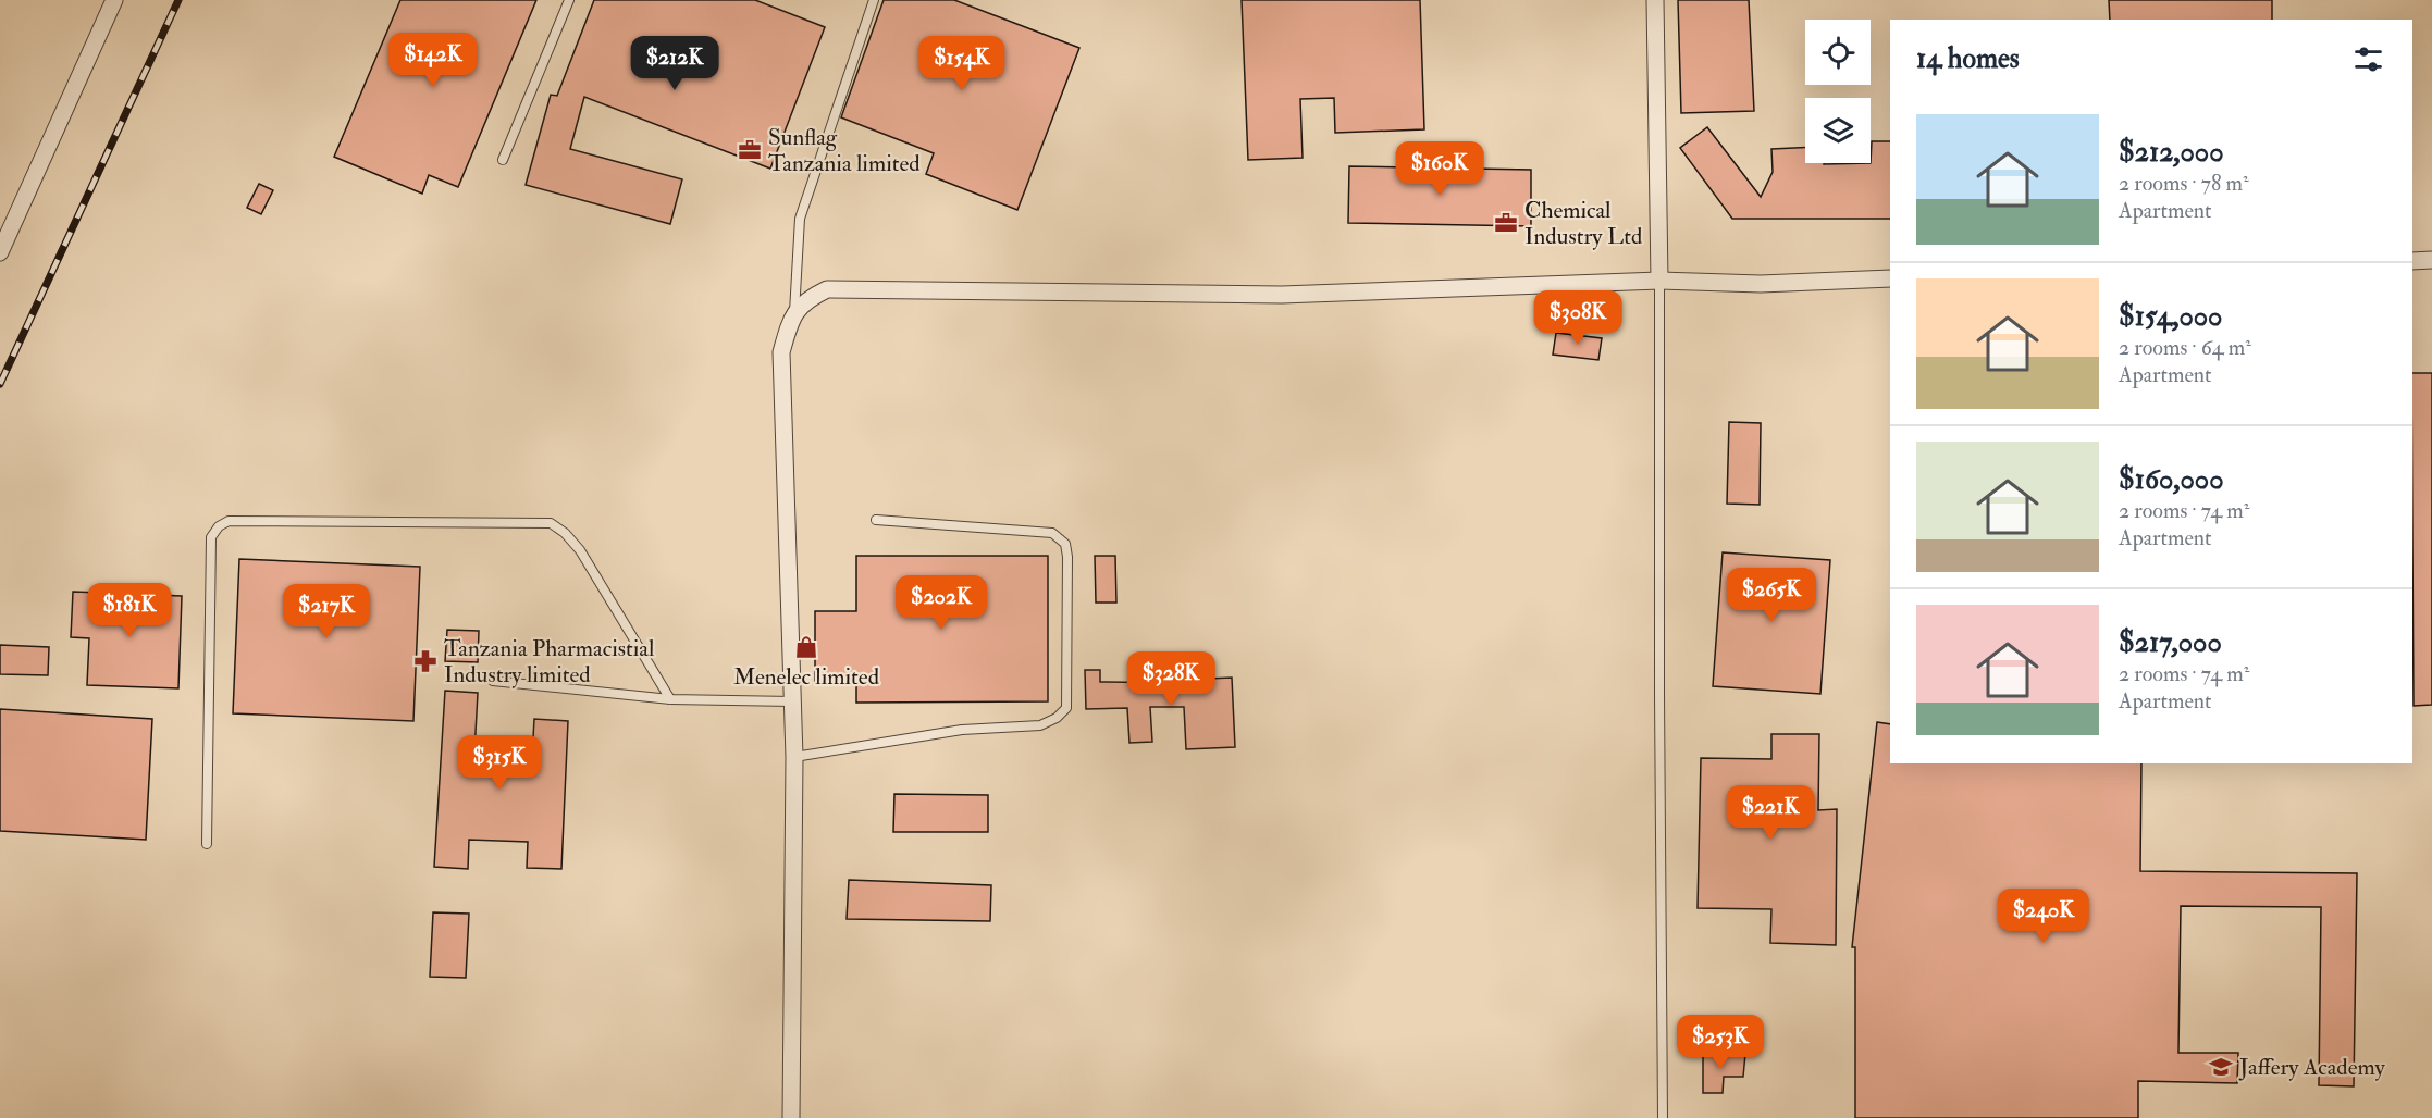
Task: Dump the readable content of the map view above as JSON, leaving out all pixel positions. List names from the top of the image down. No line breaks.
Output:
{"places":{"office":["Sunflag Tanzania limited","Chemical Industry Ltd"],"shop":["Menelec limited"],"pharmacy":["Tanzania Pharmacistial Industry limited"],"school or university":["Jaffery Academy"]},"page":{"heading":"14 homes","price":["$142K","$212K","$154K","$160K","$308K","$265K","$202K","$181K","$217K","$328K","$315K","$221K","$240K","$253K"],"list":[{"name":"$212,000","note":"2 rooms · 78 m² · Apartment"},{"name":"$154,000","note":"2 rooms · 64 m² · Apartment"},{"name":"$160,000","note":"2 rooms · 74 m² · Apartment"},{"name":"$217,000","note":"2 rooms · 74 m² · Apartment"}]}}
